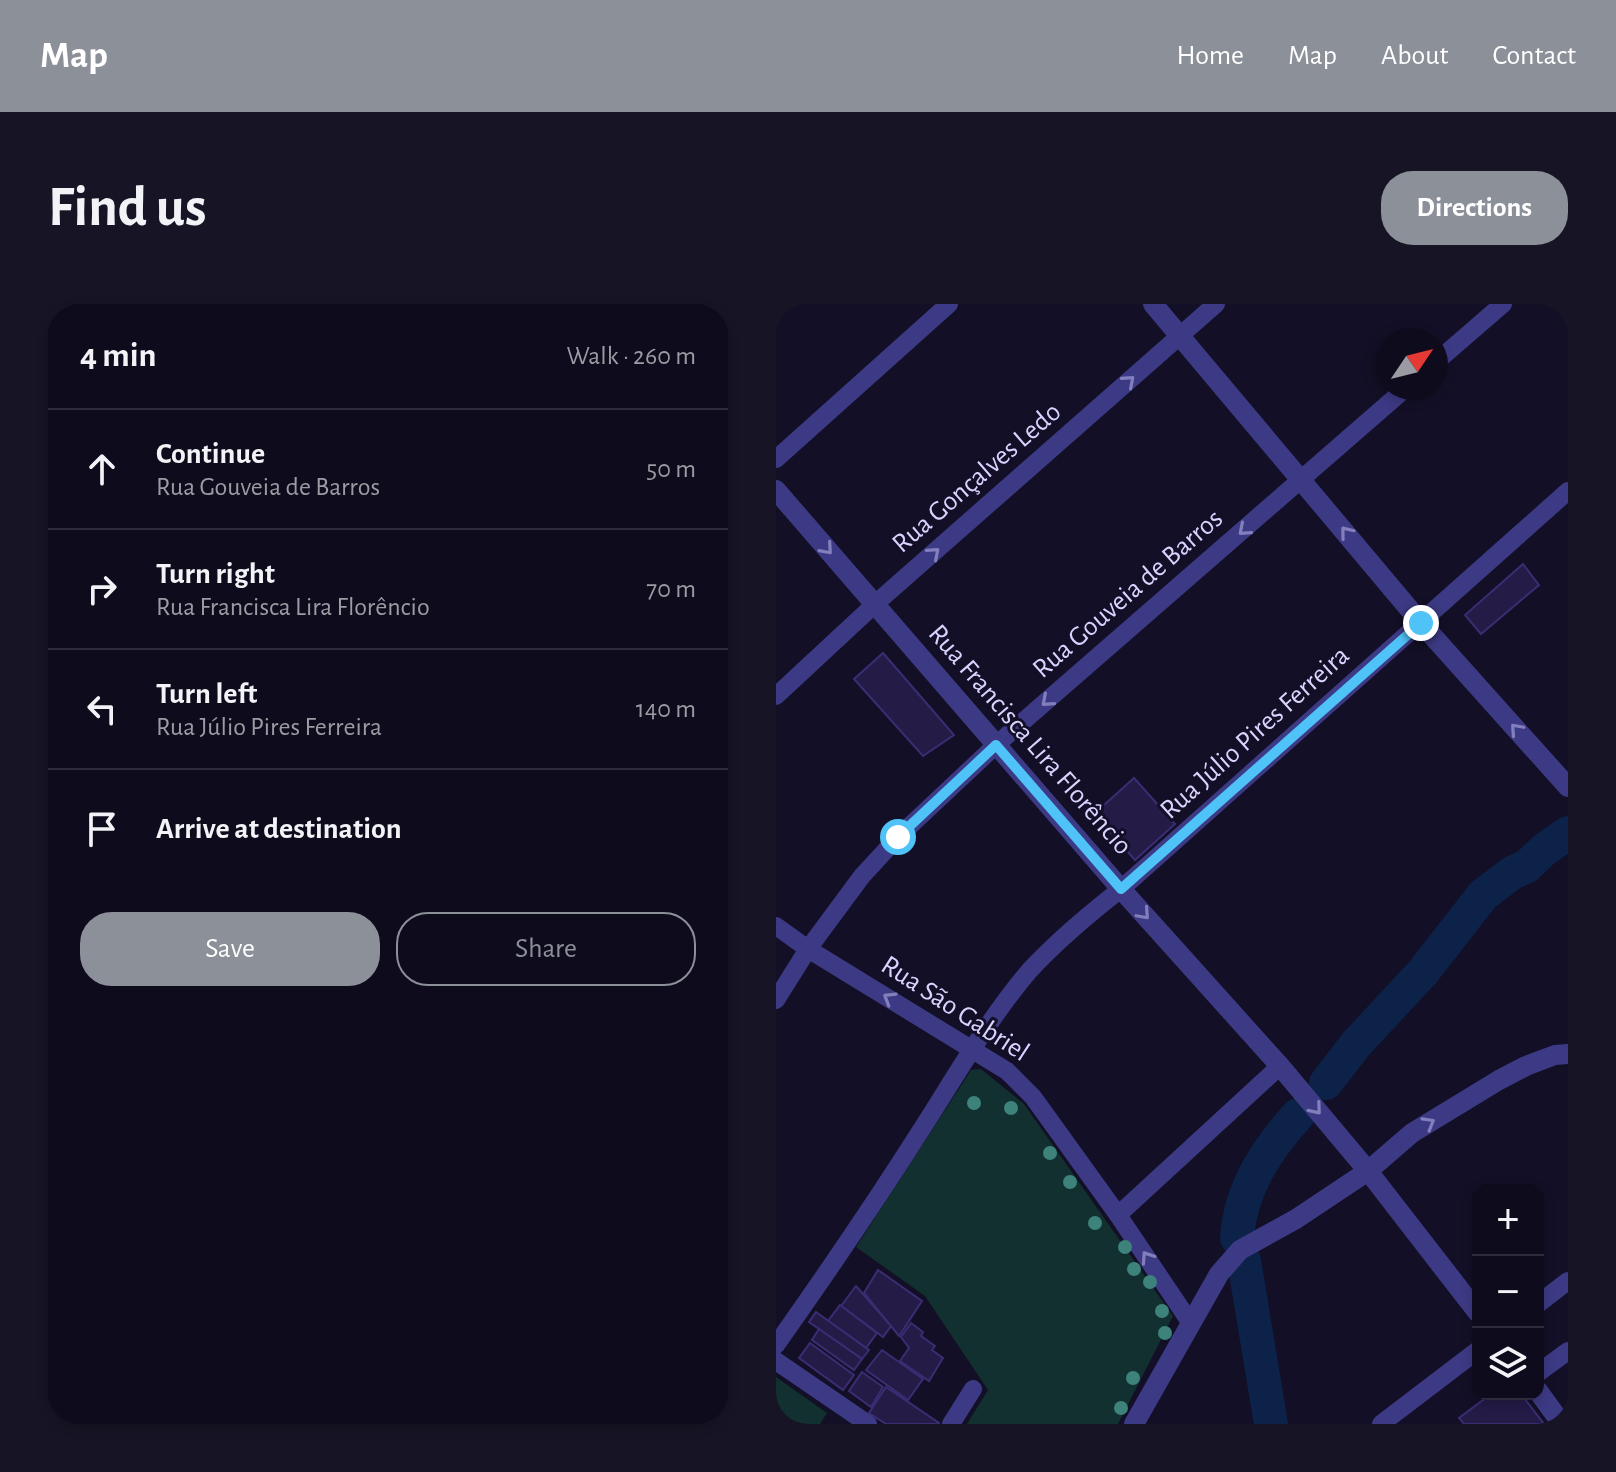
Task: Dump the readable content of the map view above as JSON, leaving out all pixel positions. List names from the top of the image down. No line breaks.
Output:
{"streets":{"street":["Rua Gonçalves Ledo","Rua Gouveia de Barros","Rua Júlio Pires Ferreira","Rua Francisca Lira Florêncio","Rua São Gabriel"]},"crossings":[["Rua Gonçalves Ledo","Rua Francisca Lira Florêncio"],["Rua Gouveia de Barros","Rua Francisca Lira Florêncio"],["Rua Gouveia de Barros","Rua São Gabriel"],["Rua Júlio Pires Ferreira","Rua Francisca Lira Florêncio"],["Rua Júlio Pires Ferreira","Rua São Gabriel"]],"one_way":["Rua Gonçalves Ledo","Rua Gouveia de Barros","Rua Francisca Lira Florêncio","Rua São Gabriel"],"north":"top right","page":{"header":"Map","nav":["Home","Map","About","Contact"],"buttons":["Directions",["Save","Share"]],"title":"Find us","heading":["4 min","Walk · 260 m"],"list":[["Continue","Rua Gouveia de Barros","50 m"],["Turn right","Rua Francisca Lira Florêncio","70 m"],["Turn left","Rua Júlio Pires Ferreira","140 m"],"Arrive at destination"],"map_buttons":["+","−"]}}
